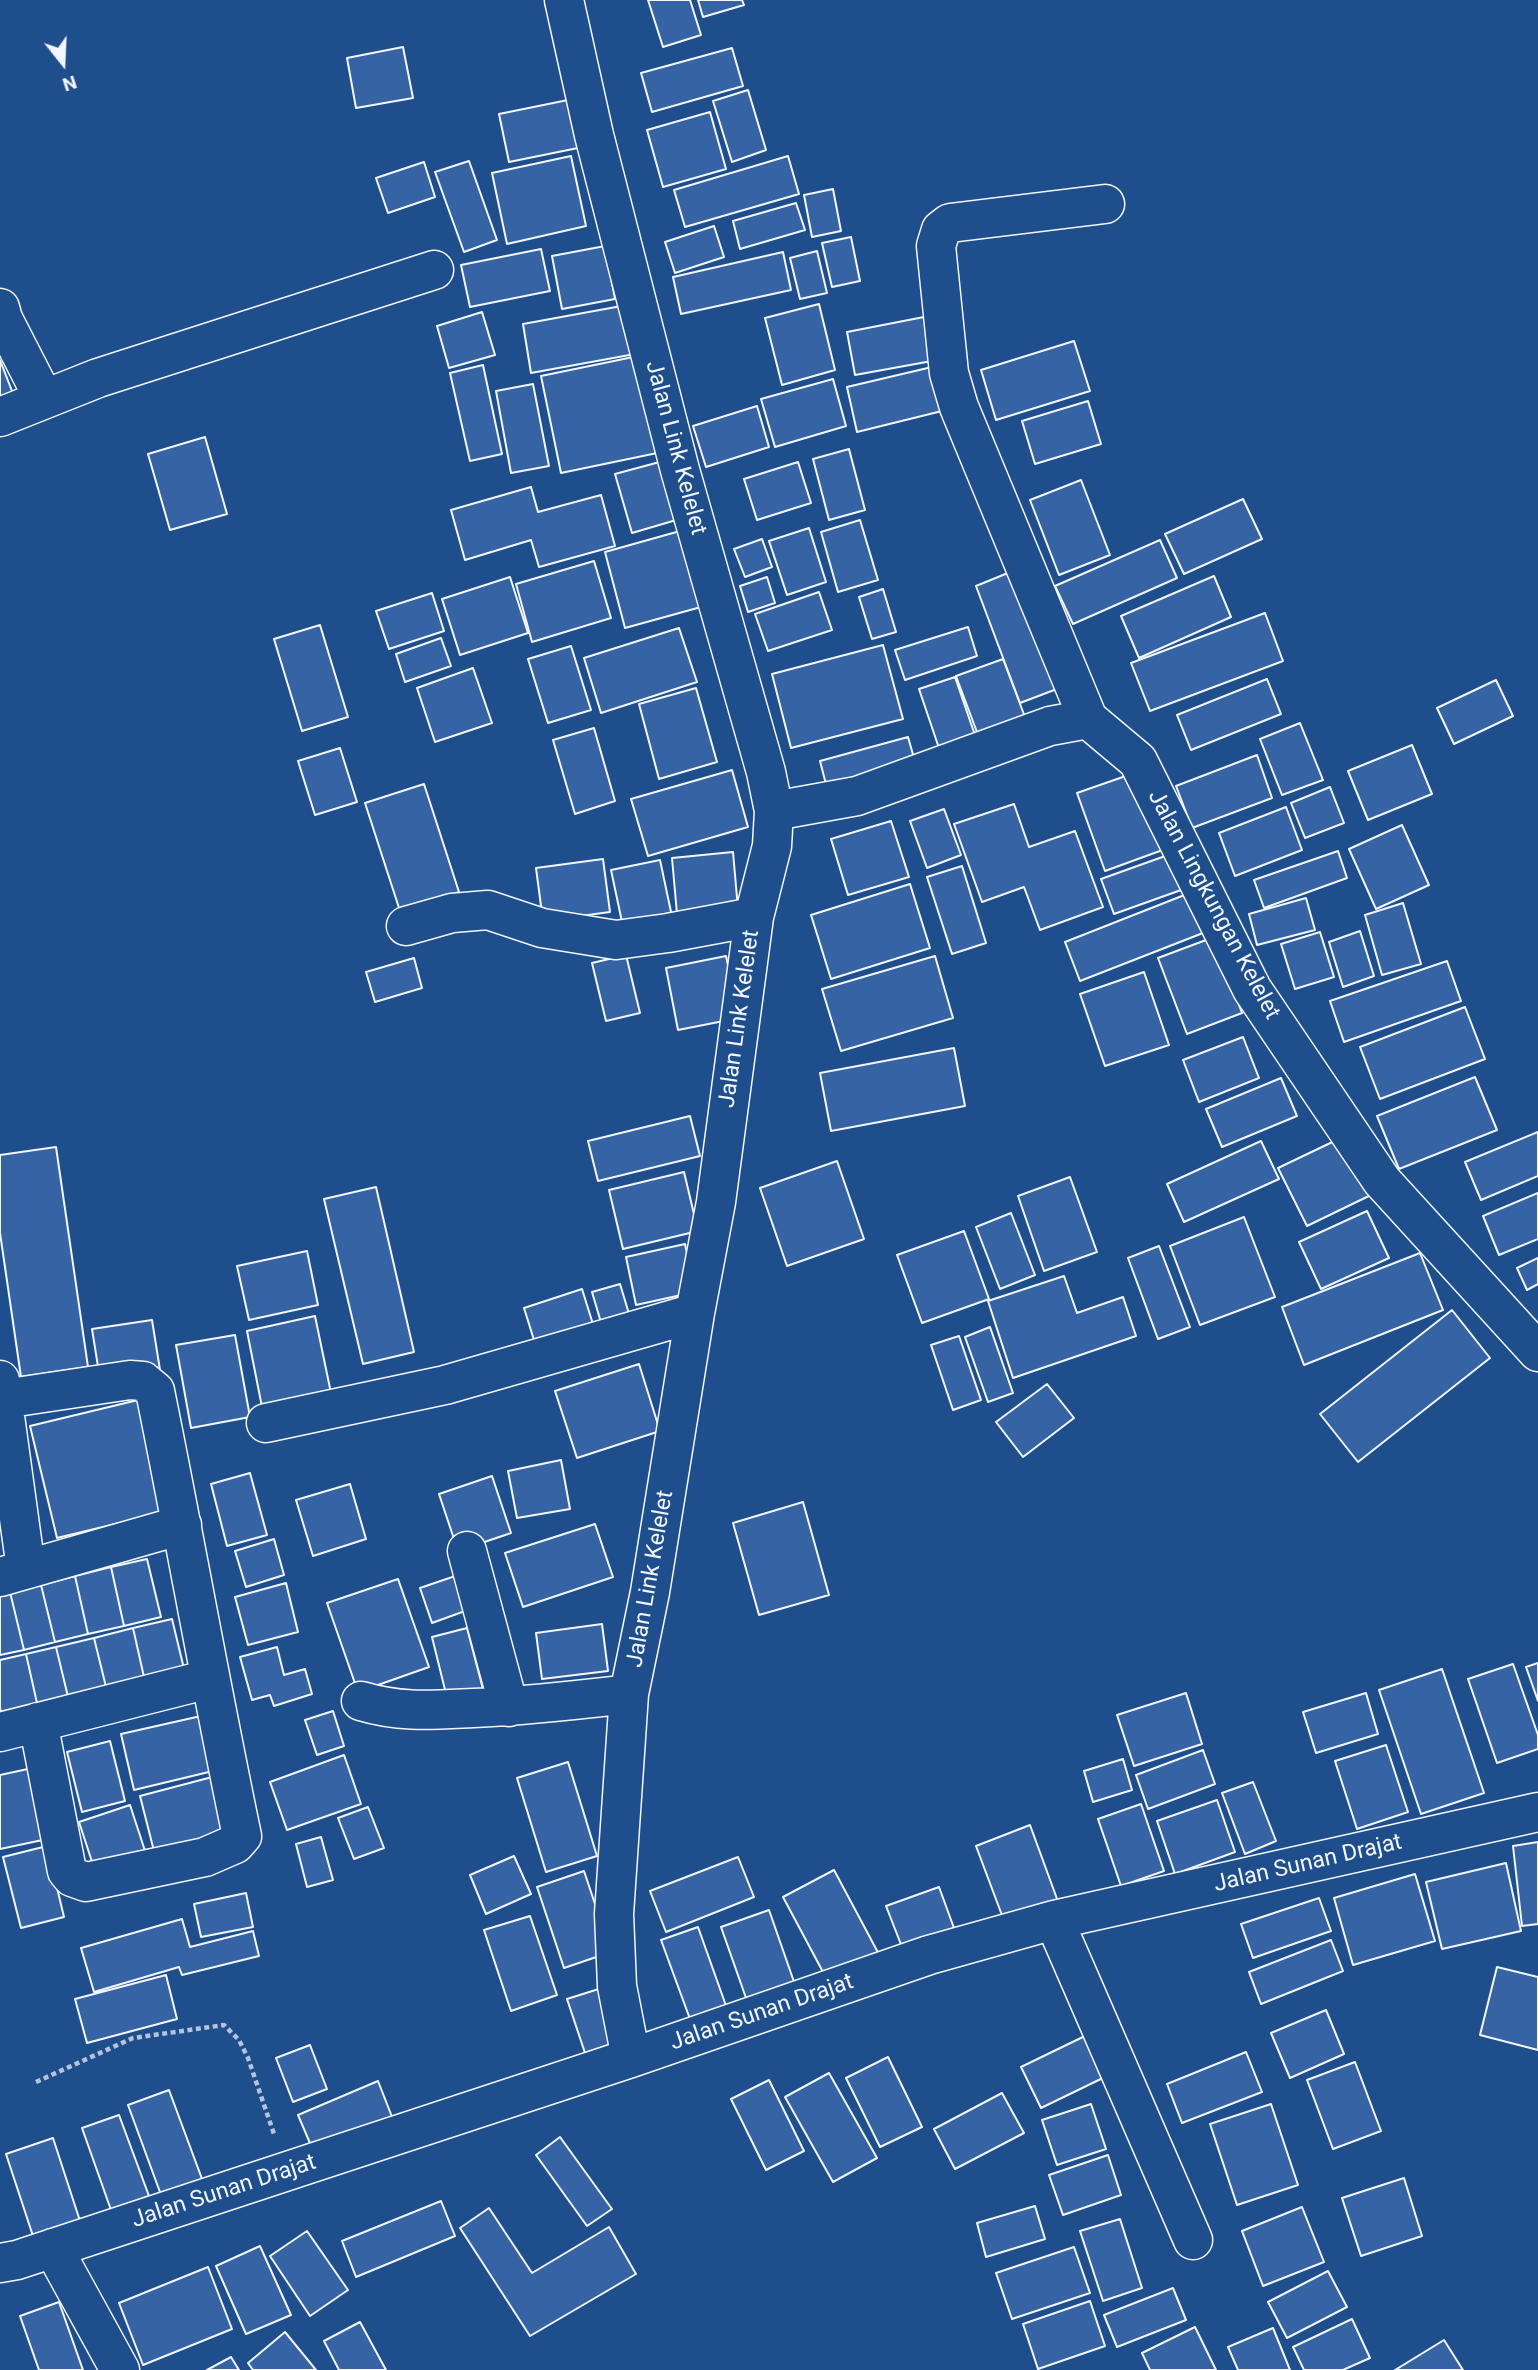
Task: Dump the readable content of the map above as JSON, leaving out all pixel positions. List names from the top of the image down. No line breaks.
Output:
{"streets":{"street":["Jalan Link Kelelet","Jalan Lingkungan Kelelet","Jalan Sunan Drajat"]},"crossings":[["Jalan Link Kelelet","Jalan Sunan Drajat"]],"north":"bottom"}
